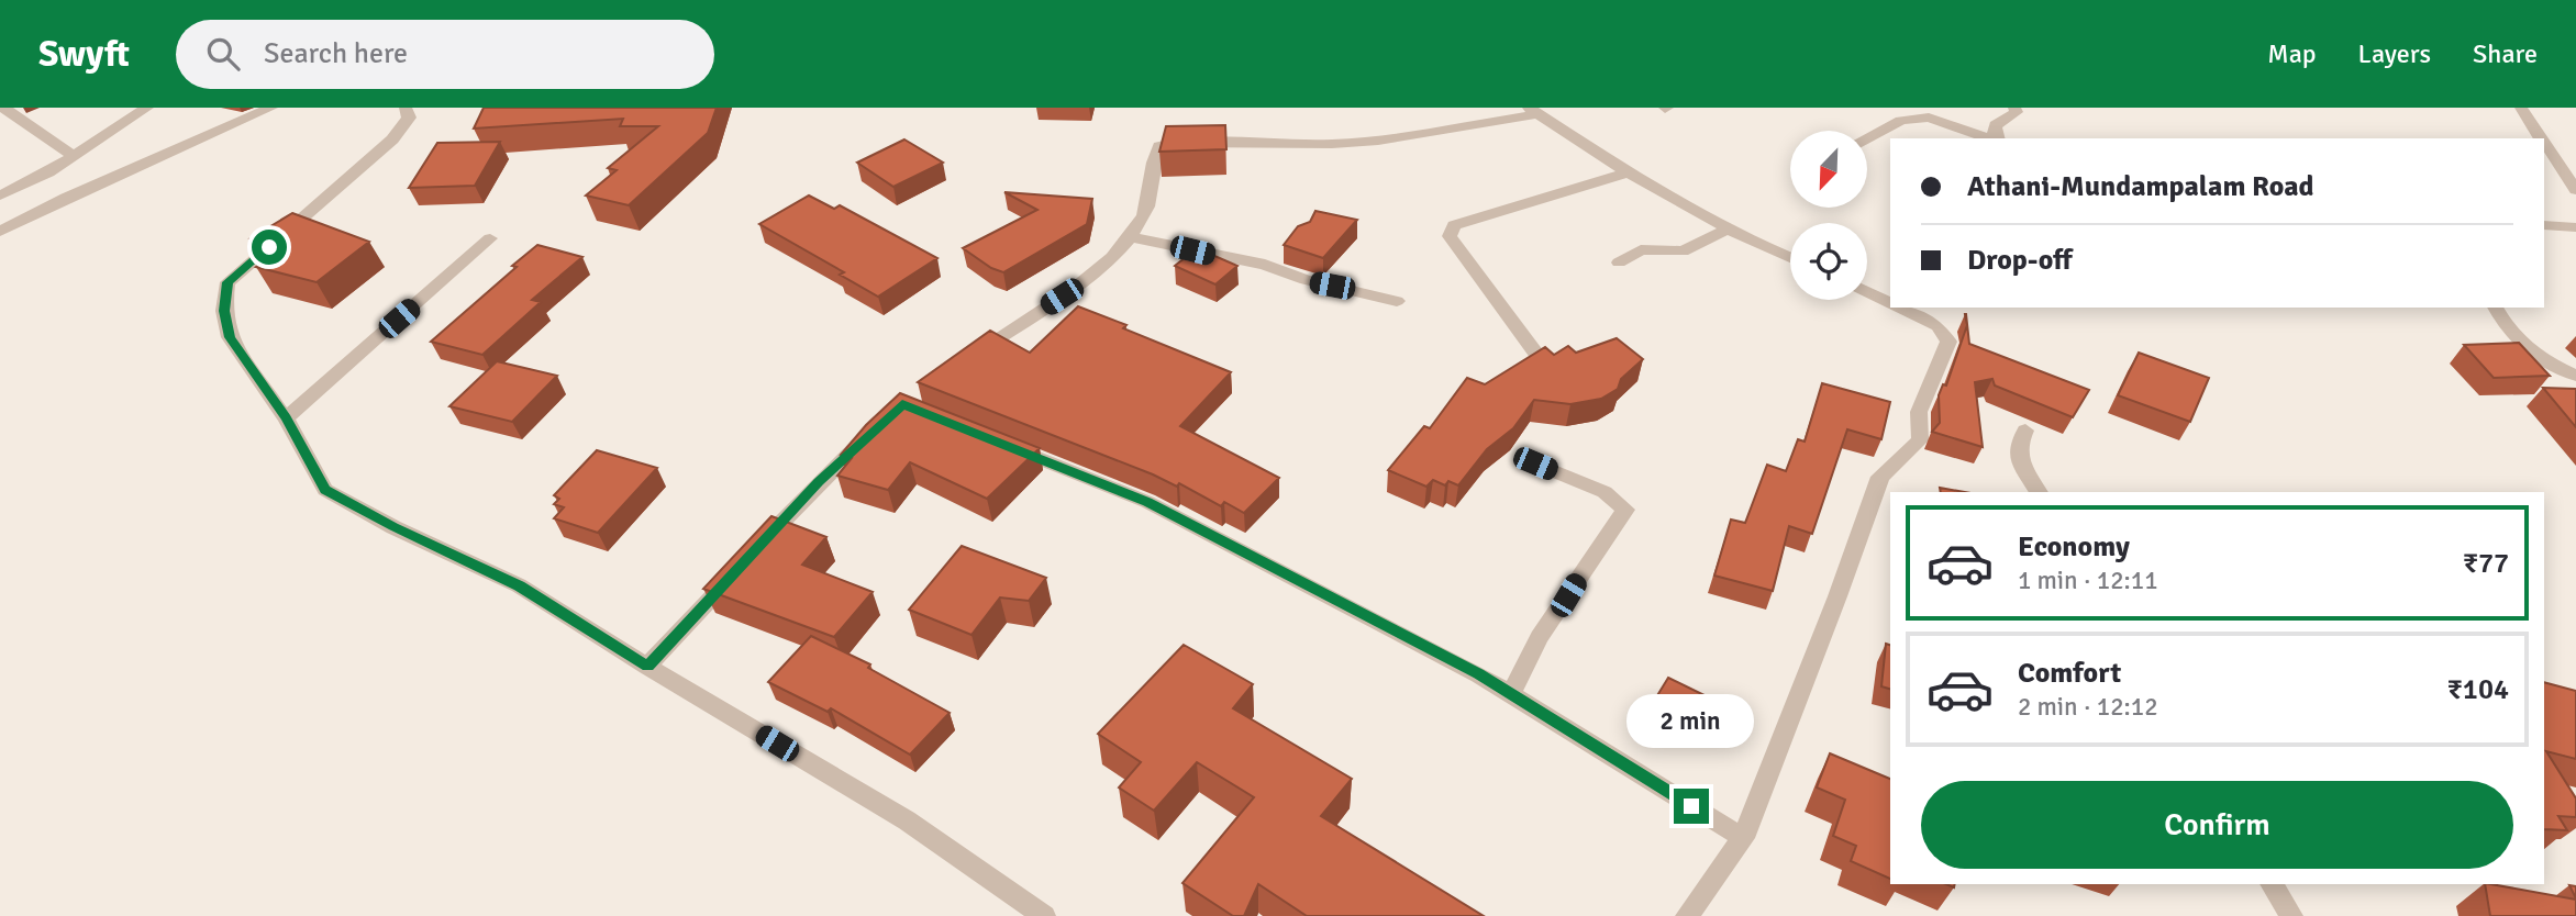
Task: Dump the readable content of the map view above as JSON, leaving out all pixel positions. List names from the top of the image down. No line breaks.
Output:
{"north":"bottom left","page":{"header":"Swyft","search":"Search here","nav":["Map","Layers","Share"],"banner":["Athani-Mundampalam Road","Drop-off"],"list":[{"name":"Economy","note":"1 min · 12:11","value":"₹77"},{"name":"Comfort","note":"2 min · 12:12","value":"₹104"}],"bubble":"2 min","buttons":"Confirm"}}
